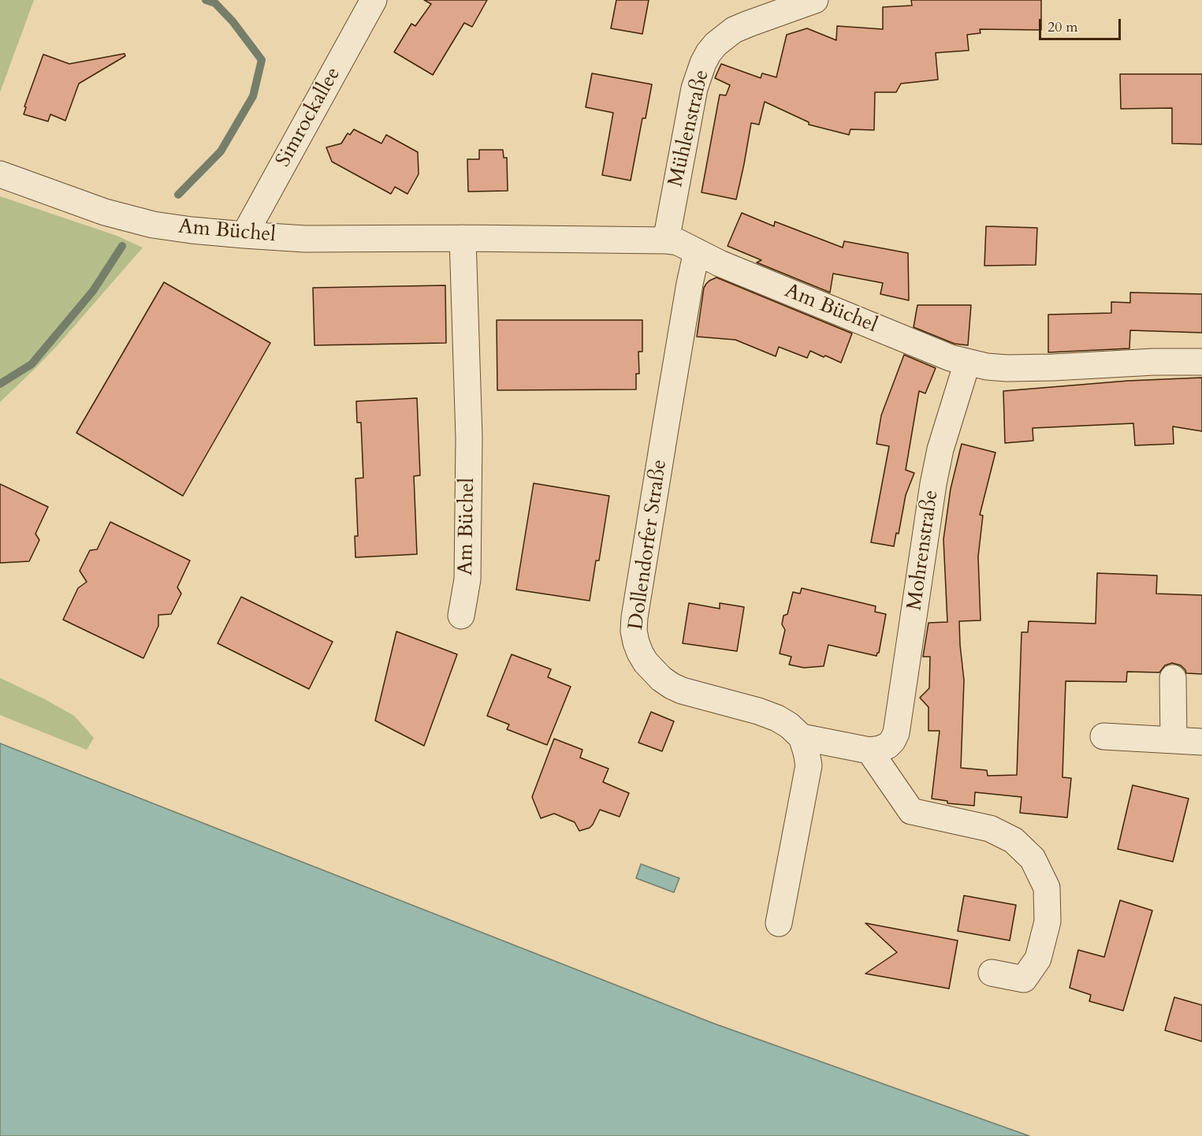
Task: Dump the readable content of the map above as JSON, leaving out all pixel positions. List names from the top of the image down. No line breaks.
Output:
{"streets":{"street":["Simrockallee","Mühlenstraße","Am Büchel","Dollendorfer Straße","Mohrenstraße"]},"crossings":[["Simrockallee","Am Büchel"],["Mühlenstraße","Am Büchel"],["Am Büchel","Dollendorfer Straße"],["Am Büchel","Mohrenstraße"],["Dollendorfer Straße","Mohrenstraße"]],"scale_bar":"20 m"}
